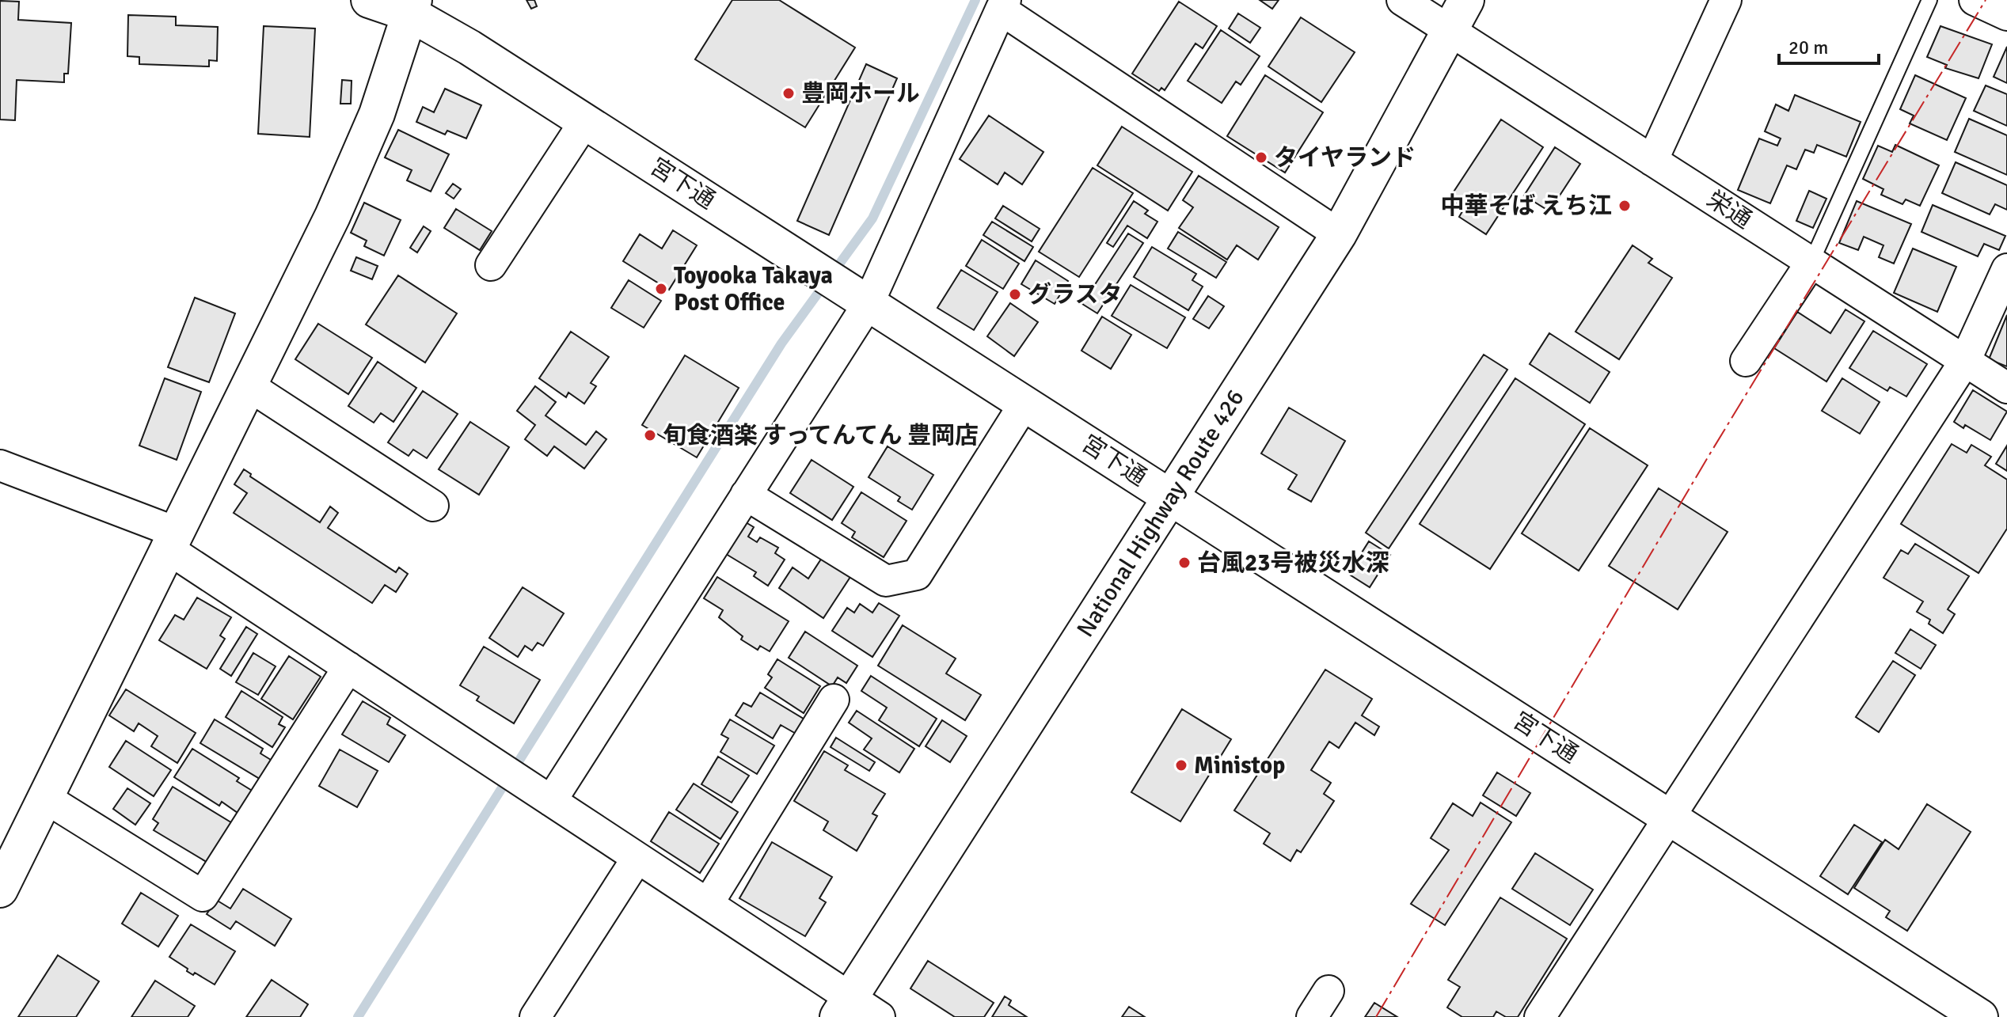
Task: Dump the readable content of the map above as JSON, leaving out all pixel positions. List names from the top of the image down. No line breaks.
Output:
{"streets":{"main road":["宮下通","National Highway Route 426"],"street":["栄通"]},"crossings":[["宮下通","National Highway Route 426"],["栄通","National Highway Route 426"]],"places":["豊岡ホール","タイヤランド","中華そば えち江","Toyooka Takaya Post Office","グラスタ","旬食酒楽 すってんてん 豊岡店","台風23号被災水深","Ministop"],"scale_bar":"20 m"}
